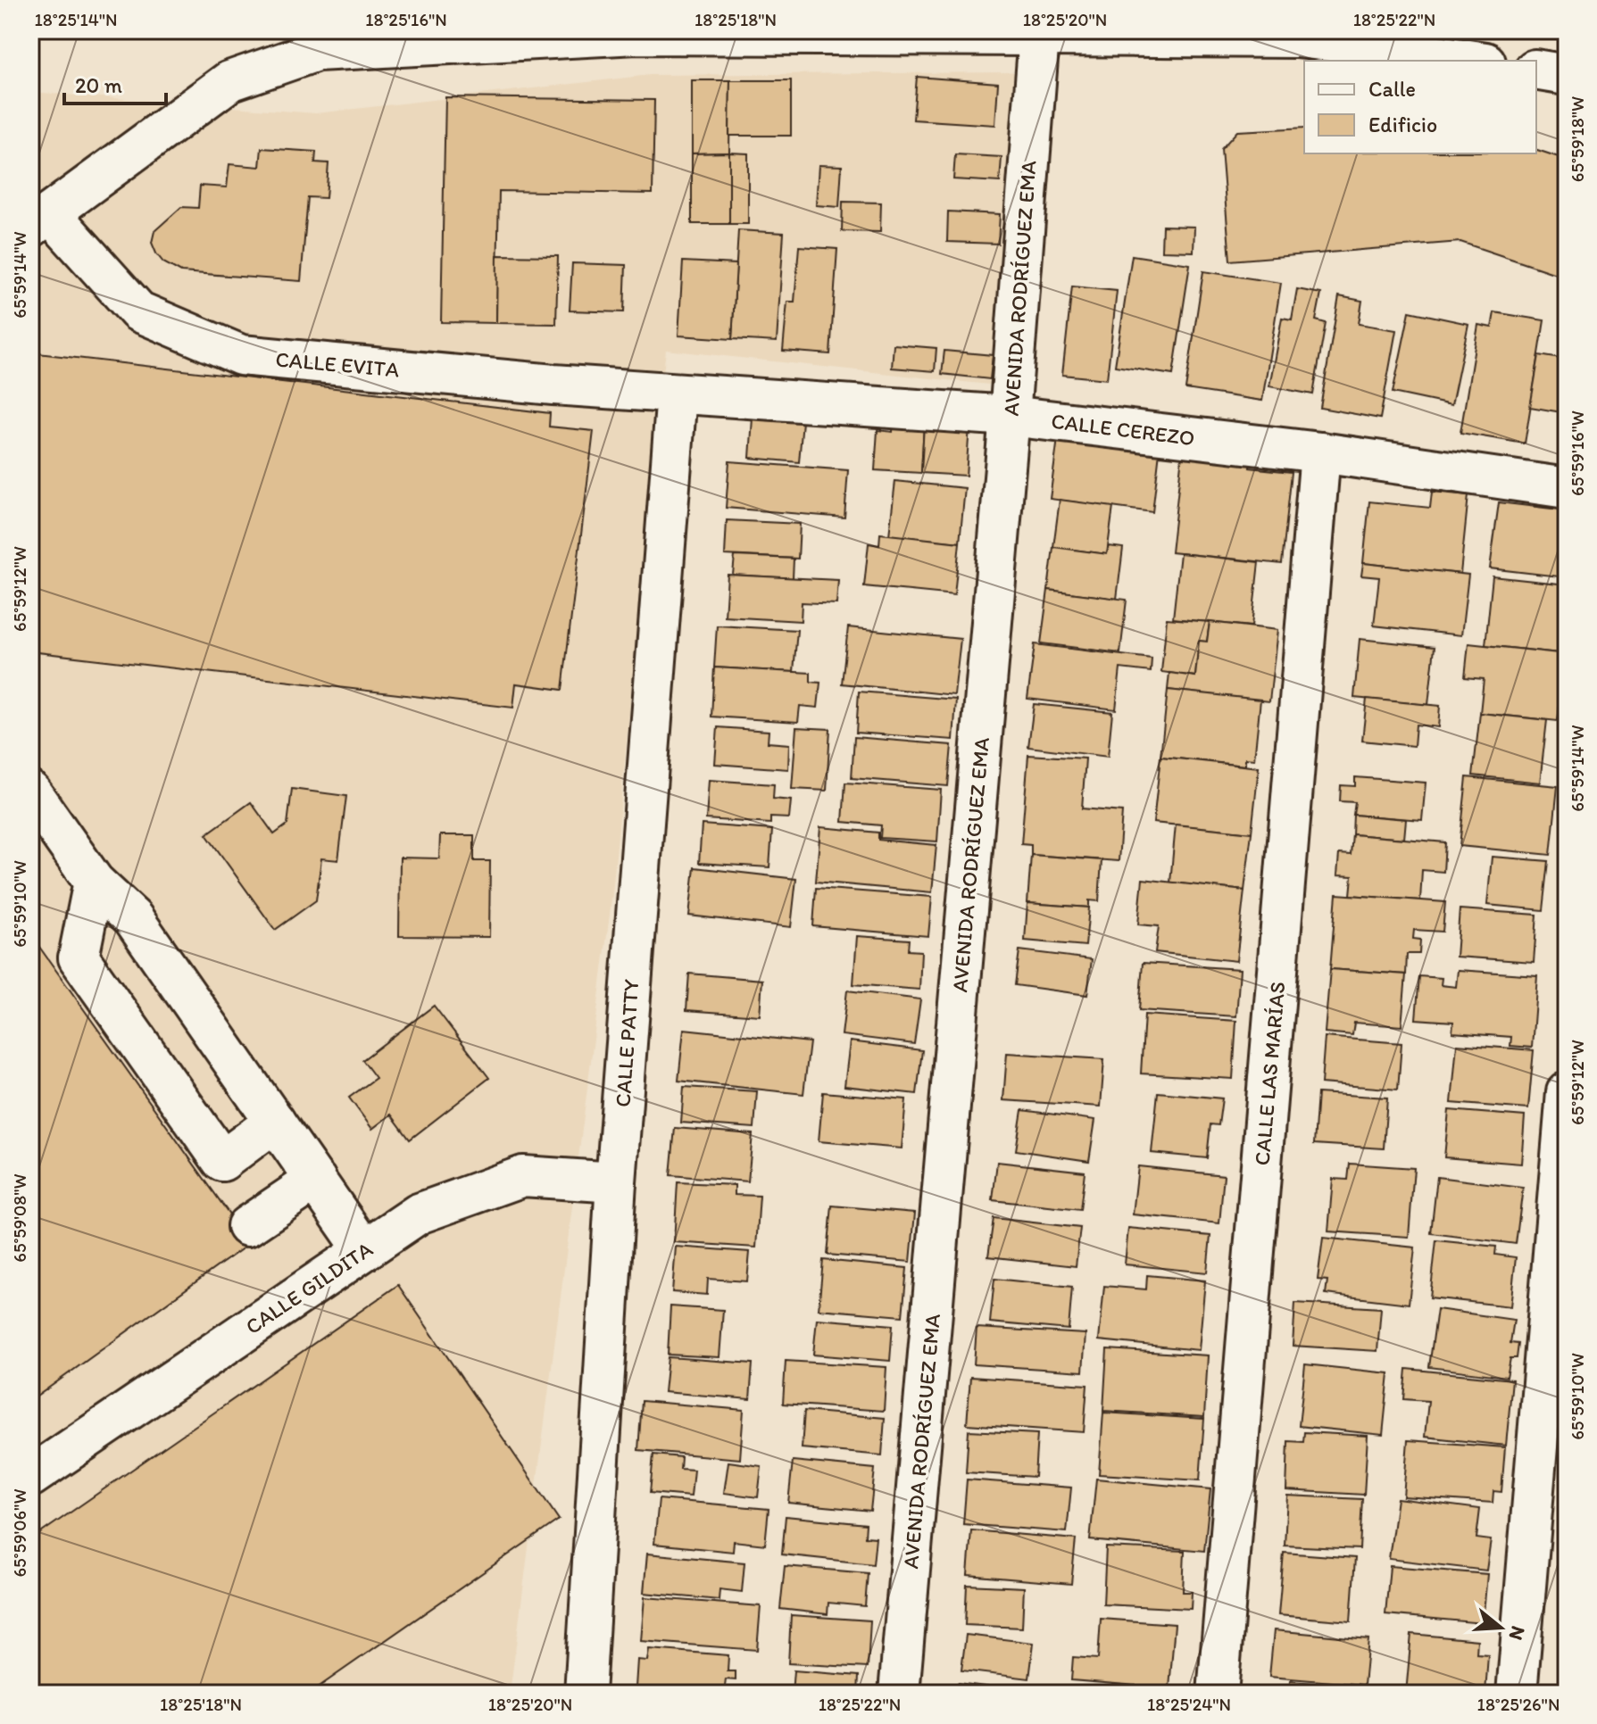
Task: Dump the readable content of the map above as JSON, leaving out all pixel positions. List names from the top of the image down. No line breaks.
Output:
{"streets":{"street":["AVENIDA RODRÍGUEZ EMA","CALLE EVITA","CALLE CEREZO","CALLE PATTY","CALLE LAS MARÍAS","CALLE GILDITA"]},"crossings":[["AVENIDA RODRÍGUEZ EMA","CALLE CEREZO"],["CALLE EVITA","CALLE CEREZO"],["CALLE EVITA","CALLE PATTY"],["CALLE CEREZO","CALLE PATTY"],["CALLE CEREZO","CALLE LAS MARÍAS"],["CALLE PATTY","CALLE GILDITA"]],"legend":["Calle","Edificio"],"scale_bar":"20 m","north":"right","coordinates":["18°25'14\"N","18°25'16\"N","18°25'18\"N","18°25'20\"N","18°25'22\"N","65°59'18\"W","65°59'14\"W","65°59'16\"W","65°59'12\"W","65°59'10\"W","65°59'08\"W","65°59'06\"W","18°25'24\"N","18°25'26\"N"]}
